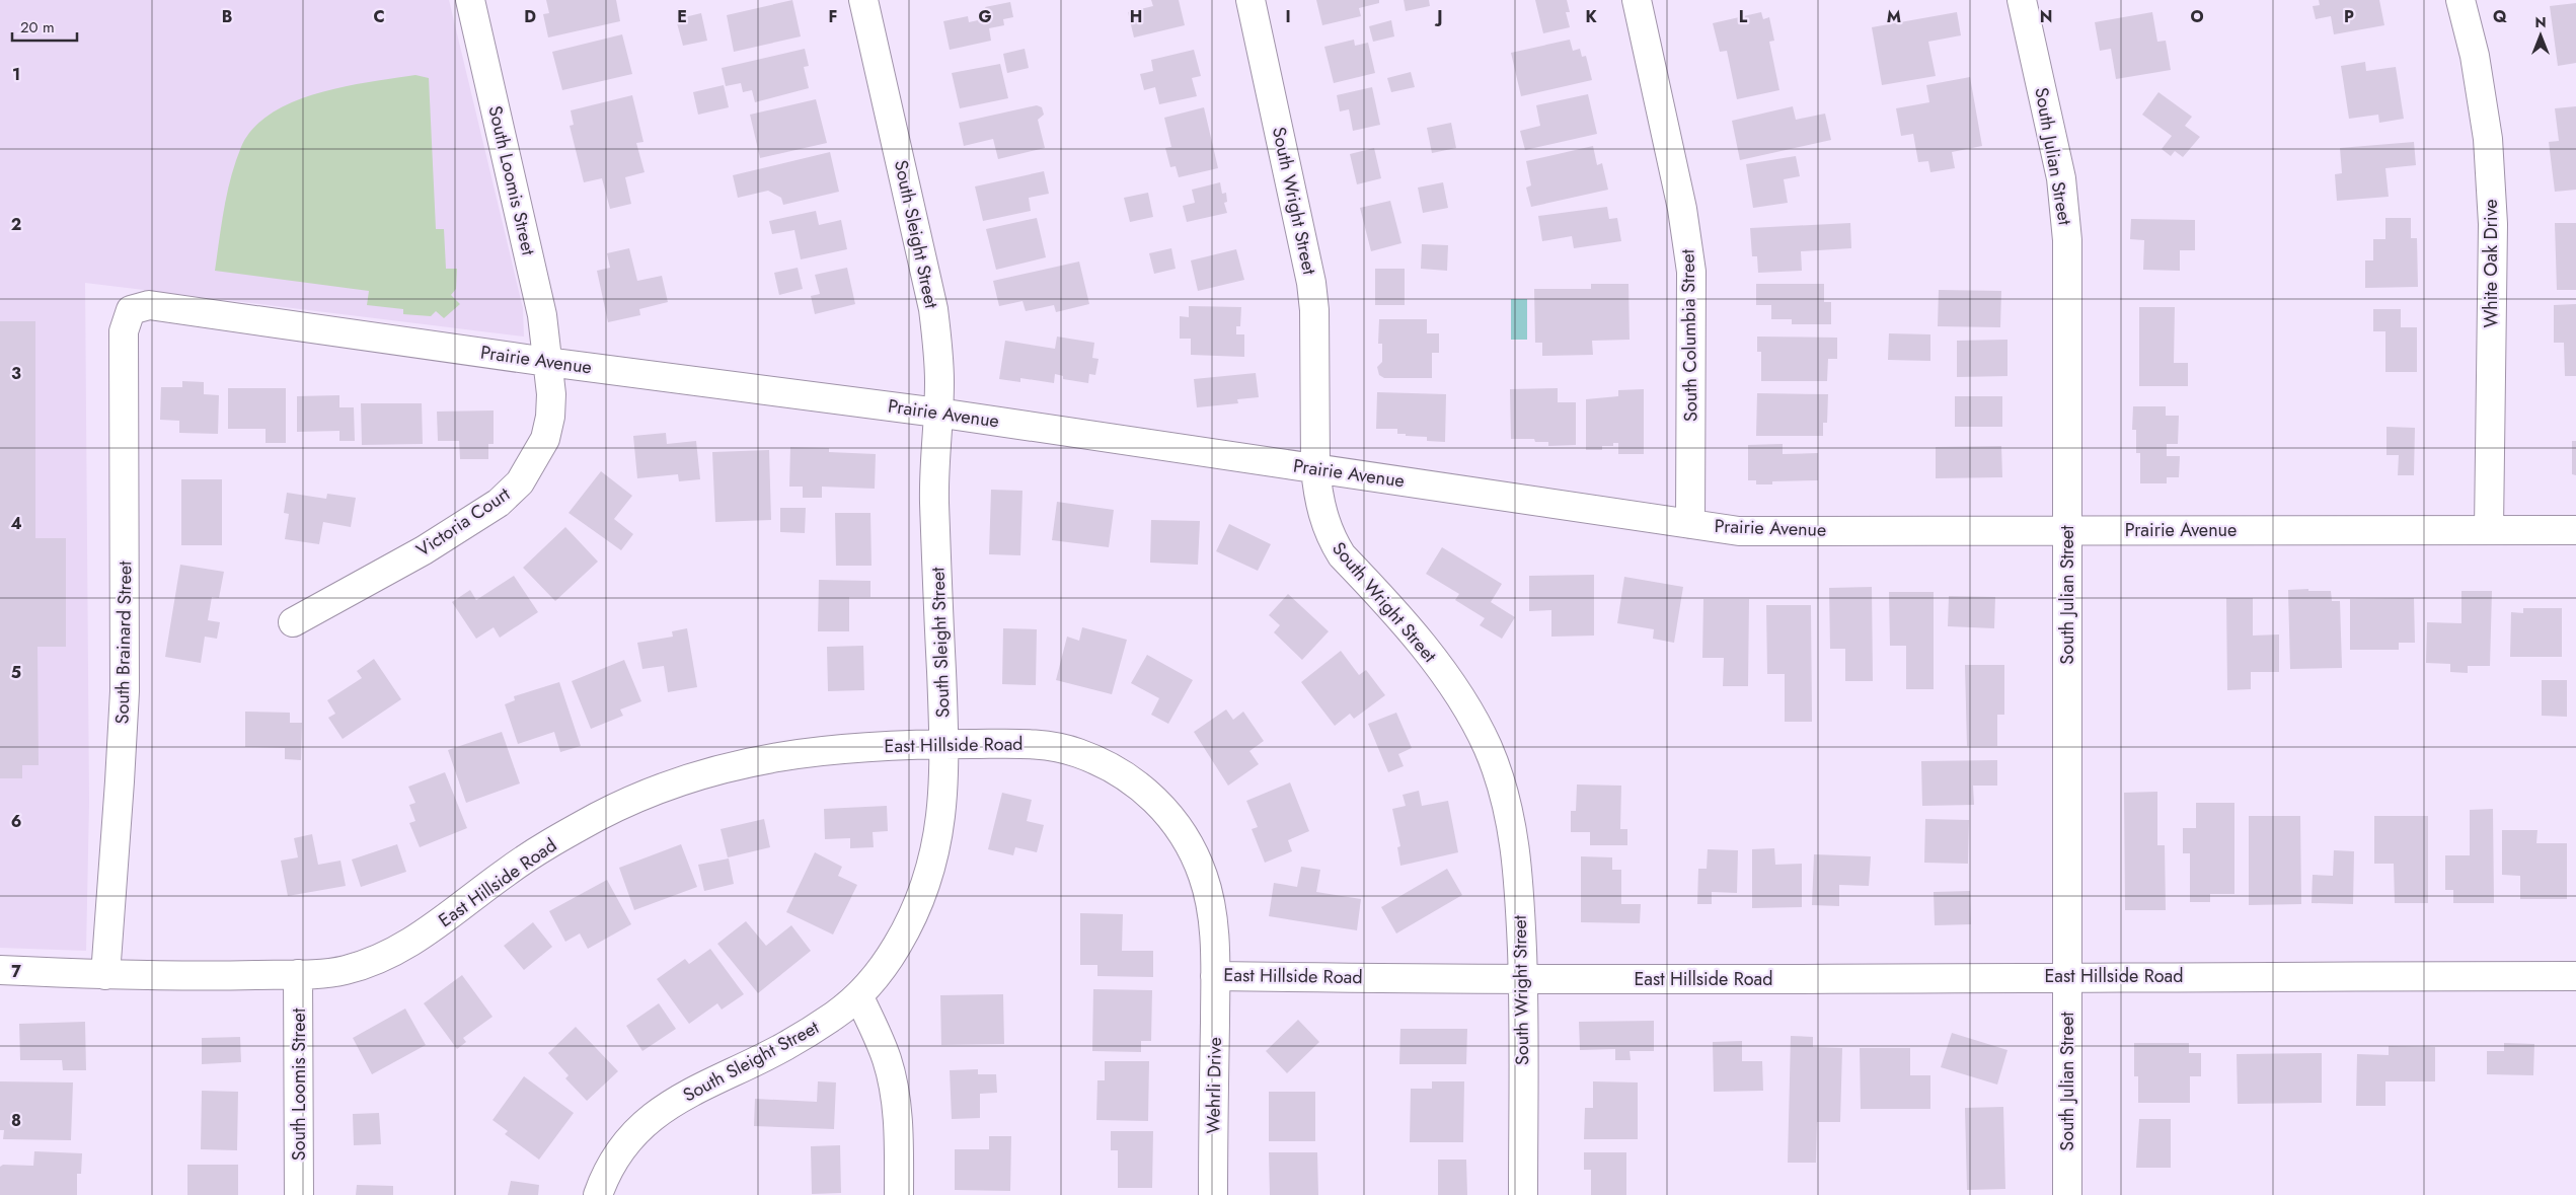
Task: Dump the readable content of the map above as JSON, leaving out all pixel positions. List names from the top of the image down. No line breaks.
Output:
{"streets":{"street":["South Julian Street","South Loomis Street","South Wright Street","South Sleight Street","White Oak Drive","South Columbia Street","Prairie Avenue","Victoria Court","South Brainard Street","East Hillside Road","Wehrli Drive"]},"crossings":[["South Julian Street","Prairie Avenue"],["South Julian Street","East Hillside Road"],["South Loomis Street","Prairie Avenue"],["South Loomis Street","Victoria Court"],["South Loomis Street","East Hillside Road"],["South Wright Street","Prairie Avenue"],["South Wright Street","East Hillside Road"],["South Sleight Street","Prairie Avenue"],["South Sleight Street","East Hillside Road"],["White Oak Drive","Prairie Avenue"],["South Columbia Street","Prairie Avenue"],["Prairie Avenue","Victoria Court"],["Prairie Avenue","South Brainard Street"],["South Brainard Street","East Hillside Road"],["East Hillside Road","Wehrli Drive"]],"scale_bar":"20 m","north":"top","grid":{"columns":["B","C","D","E","F","G","H","I","J","K","L","M","N","O","P","Q"],"rows":["1","2","3","4","5","6","7","8"]}}
